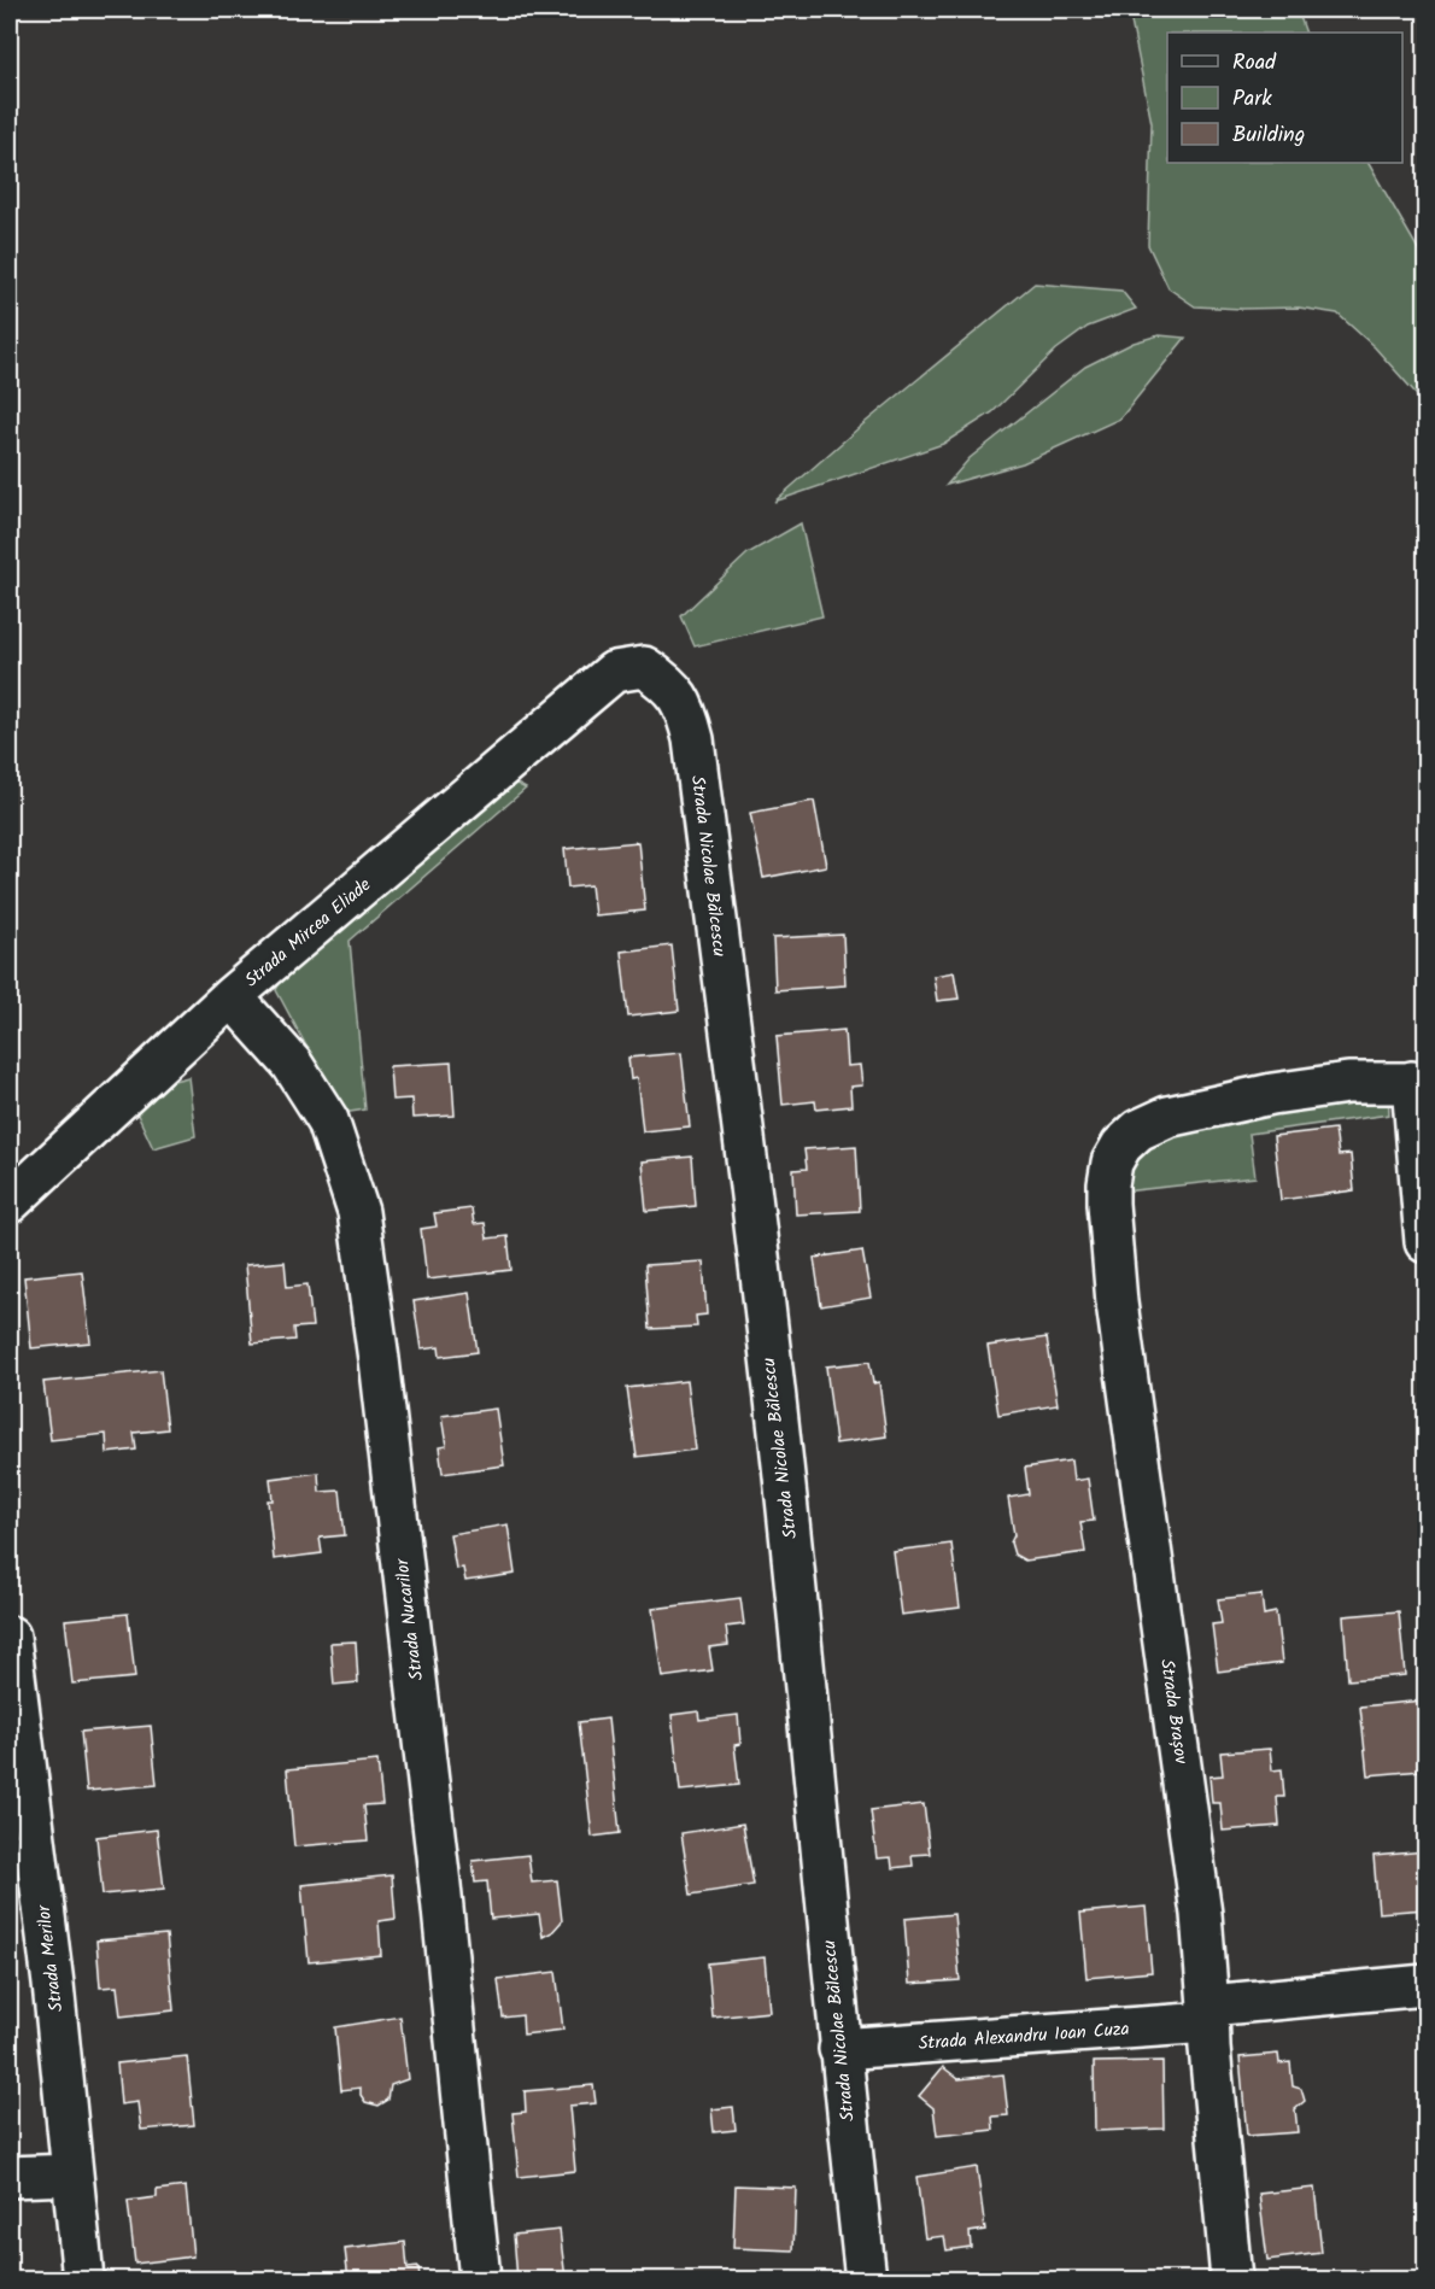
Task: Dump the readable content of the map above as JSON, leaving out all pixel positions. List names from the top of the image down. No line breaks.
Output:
{"streets":{"street":["Strada Nicolae Bălcescu","Strada Mircea Eliade","Strada Nucarilor","Strada Brașov","Strada Merilor","Strada Alexandru Ioan Cuza"]},"crossings":[["Strada Nicolae Bălcescu","Strada Mircea Eliade"],["Strada Nicolae Bălcescu","Strada Alexandru Ioan Cuza"],["Strada Mircea Eliade","Strada Nucarilor"],["Strada Brașov","Strada Alexandru Ioan Cuza"]],"legend":["Road","Park","Building"]}
